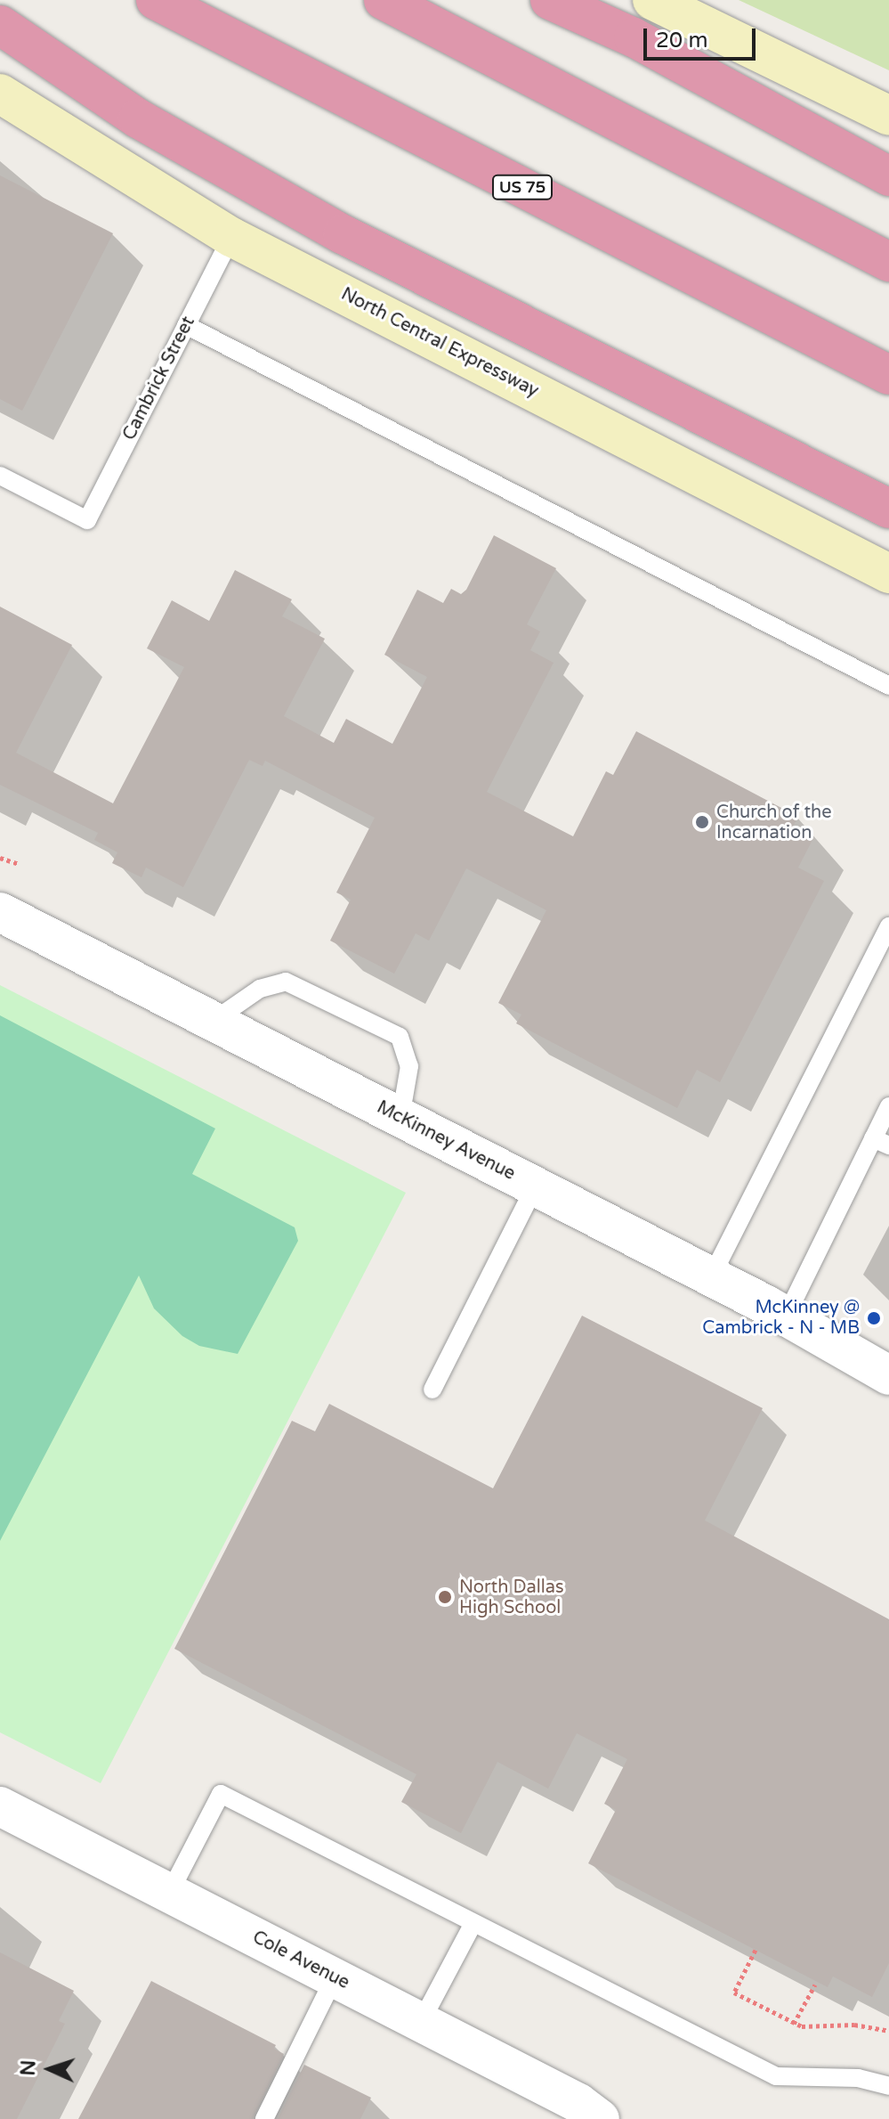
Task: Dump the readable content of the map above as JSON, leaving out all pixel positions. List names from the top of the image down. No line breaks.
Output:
{"streets":{"highway":["US 75"],"main road":["North Central Expressway"],"street":["McKinney Avenue","Cole Avenue"],"lane":["Cambrick Street"]},"crossings":[["North Central Expressway","Cambrick Street"]],"places":["Church of the Incarnation","McKinney @ Cambrick - N - MB","North Dallas High School"],"scale_bar":"20 m","north":"left"}
